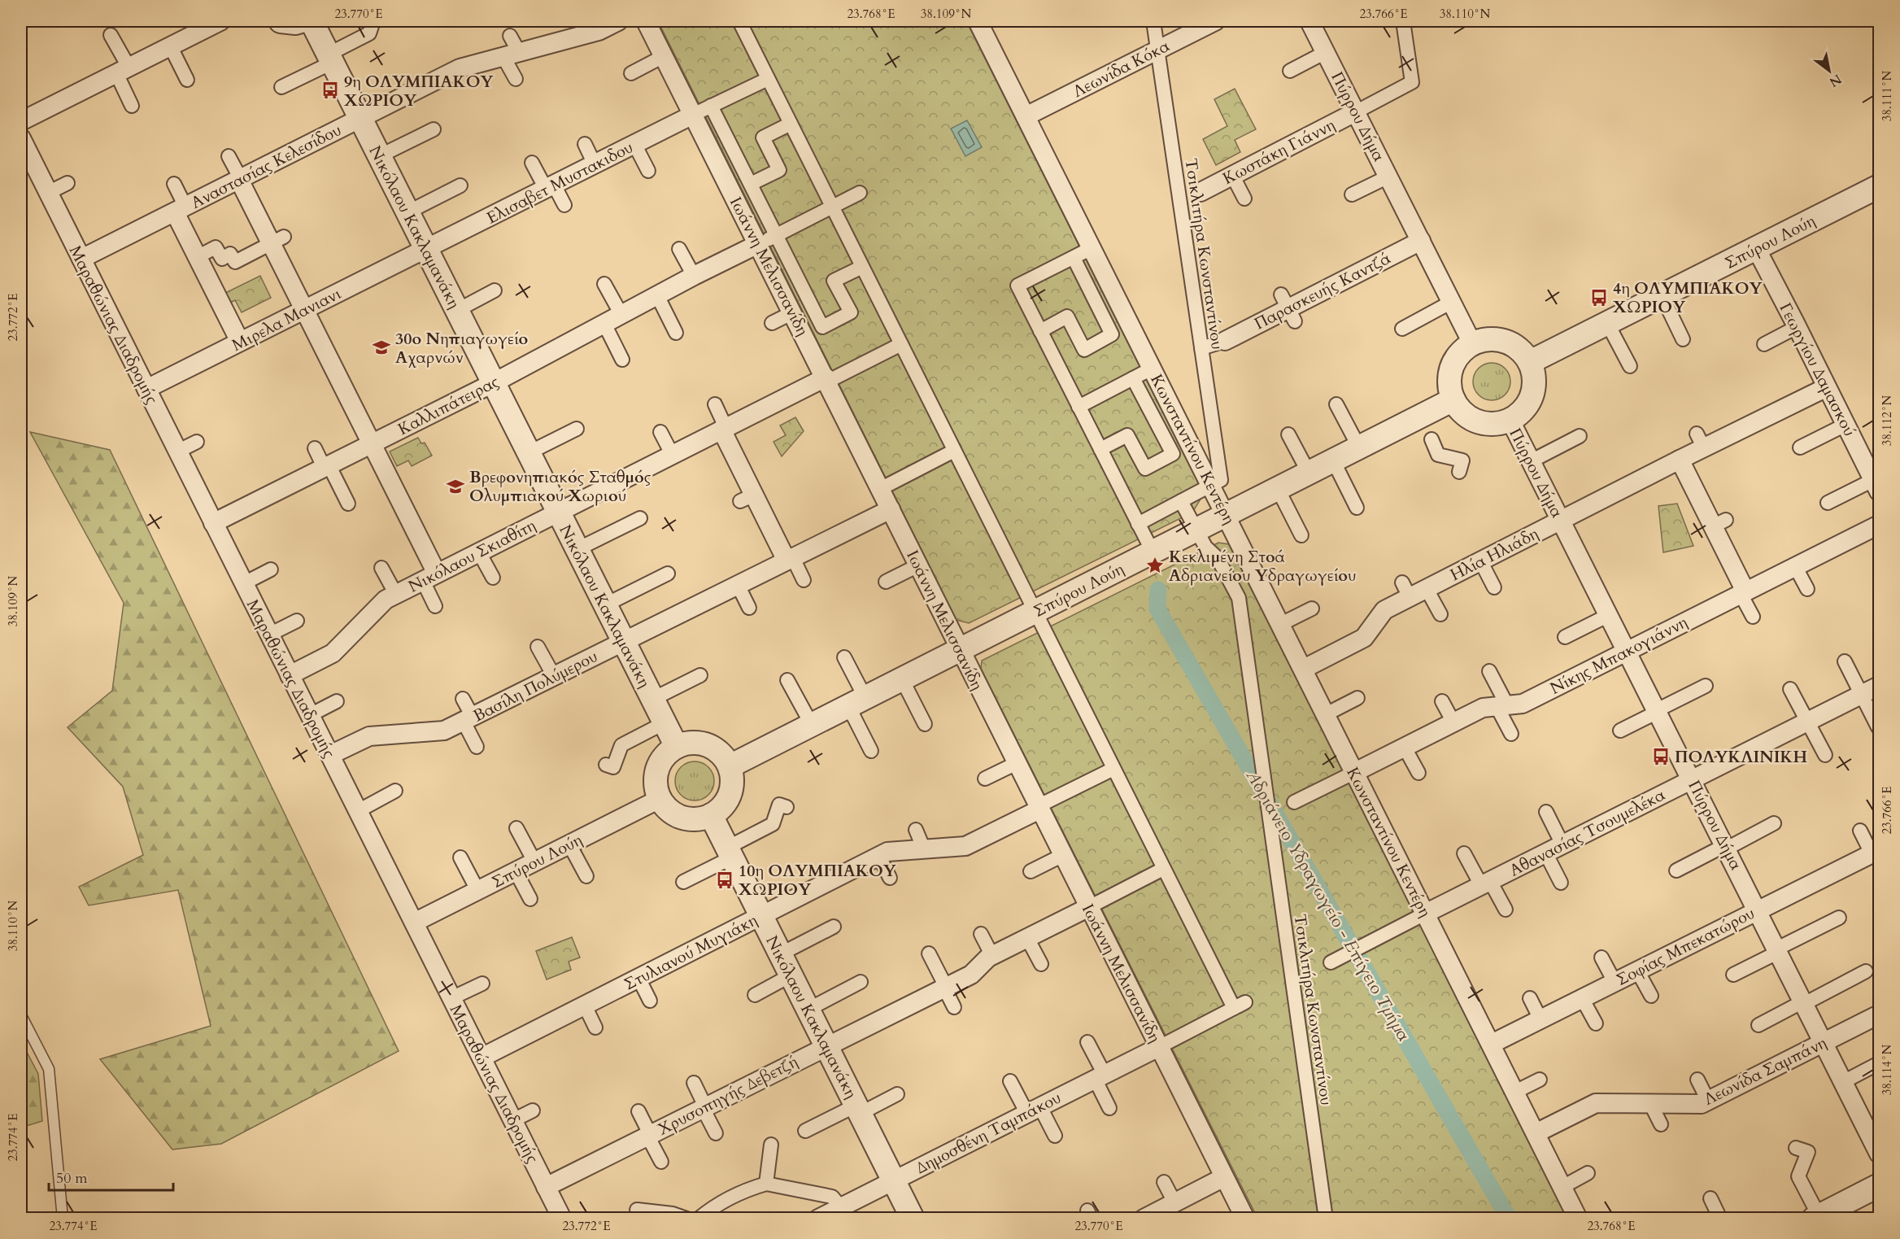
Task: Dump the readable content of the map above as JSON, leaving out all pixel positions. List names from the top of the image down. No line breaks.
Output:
{"streets":{"street":["Λεωνίδα Κόκα","Πύρρου Δήμα","Κωστάκη Γιάννη","Αναστασίας Κελεσίδου","Ελισαβετ Μυστακιδου","Νικόλαου Κακλαμανάκη","Σπύρου Λούη","Τσικλιτήρα Κωνσταντίνου","Ιωάννη Μελισσανίδη","Παρασκευής Καντζά","Μιρελα Μανιανι","Μαραθώνιας Διαδρομής","Γεωργίου Δαμασκού","Καλλιπάτειρας","Κωνσταντίνου Κεντέρη","Ηλία Ηλιάδη","Νικόλαου Σκιαθίτη","Νίκης Μπακογιάννη","Βασίλη Πολύμερου","Αθανασίας Τσουμελέκα","Σοφίας Μπεκατώρου","Στυλιανού Μυγιάκη","Λεωνίδα Σαμπάνη","Χρυσοπηγής Δεβετζή","Δημοσθένη Ταμπάκου"]},"crossings":[["Λεωνίδα Κόκα","Τσικλιτήρα Κωνσταντίνου"],["Λεωνίδα Κόκα","Κωνσταντίνου Κεντέρη"],["Πύρρου Δήμα","Κωστάκη Γιάννη"],["Πύρρου Δήμα","Σπύρου Λούη"],["Πύρρου Δήμα","Παρασκευής Καντζά"],["Πύρρου Δήμα","Ηλία Ηλιάδη"],["Πύρρου Δήμα","Νίκης Μπακογιάννη"],["Πύρρου Δήμα","Αθανασίας Τσουμελέκα"],["Πύρρου Δήμα","Σοφίας Μπεκατώρου"],["Πύρρου Δήμα","Λεωνίδα Σαμπάνη"],["Αναστασίας Κελεσίδου","Νικόλαου Κακλαμανάκη"],["Αναστασίας Κελεσίδου","Μαραθώνιας Διαδρομής"],["Ελισαβετ Μυστακιδου","Νικόλαου Κακλαμανάκη"],["Ελισαβετ Μυστακιδου","Ιωάννη Μελισσανίδη"],["Ελισαβετ Μυστακιδου","Μιρελα Μανιανι"],["Νικόλαου Κακλαμανάκη","Σπύρου Λούη"],["Νικόλαου Κακλαμανάκη","Μιρελα Μανιανι"],["Νικόλαου Κακλαμανάκη","Καλλιπάτειρας"],["Νικόλαου Κακλαμανάκη","Νικόλαου Σκιαθίτη"],["Νικόλαου Κακλαμανάκη","Βασίλη Πολύμερου"],["Νικόλαου Κακλαμανάκη","Στυλιανού Μυγιάκη"],["Νικόλαου Κακλαμανάκη","Χρυσοπηγής Δεβετζή"],["Νικόλαου Κακλαμανάκη","Δημοσθένη Ταμπάκου"],["Σπύρου Λούη","Τσικλιτήρα Κωνσταντίνου"],["Σπύρου Λούη","Ιωάννη Μελισσανίδη"],["Σπύρου Λούη","Μαραθώνιας Διαδρομής"],["Σπύρου Λούη","Γεωργίου Δαμασκού"],["Σπύρου Λούη","Κωνσταντίνου Κεντέρη"],["Τσικλιτήρα Κωνσταντίνου","Κωνσταντίνου Κεντέρη"],["Ιωάννη Μελισσανίδη","Καλλιπάτειρας"],["Ιωάννη Μελισσανίδη","Νικόλαου Σκιαθίτη"],["Ιωάννη Μελισσανίδη","Βασίλη Πολύμερου"],["Ιωάννη Μελισσανίδη","Στυλιανού Μυγιάκη"],["Ιωάννη Μελισσανίδη","Χρυσοπηγής Δεβετζή"],["Ιωάννη Μελισσανίδη","Δημοσθένη Ταμπάκου"],["Μιρελα Μανιανι","Μαραθώνιας Διαδρομής"],["Μαραθώνιας Διαδρομής","Καλλιπάτειρας"],["Μαραθώνιας Διαδρομής","Νικόλαου Σκιαθίτη"],["Μαραθώνιας Διαδρομής","Βασίλη Πολύμερου"],["Μαραθώνιας Διαδρομής","Στυλιανού Μυγιάκη"],["Μαραθώνιας Διαδρομής","Χρυσοπηγής Δεβετζή"],["Γεωργίου Δαμασκού","Ηλία Ηλιάδη"],["Κωνσταντίνου Κεντέρη","Ηλία Ηλιάδη"],["Κωνσταντίνου Κεντέρη","Νίκης Μπακογιάννη"],["Κωνσταντίνου Κεντέρη","Αθανασίας Τσουμελέκα"],["Κωνσταντίνου Κεντέρη","Σοφίας Μπεκατώρου"],["Κωνσταντίνου Κεντέρη","Λεωνίδα Σαμπάνη"]],"water":["Αδριάνειο Υδραγωγείο - Επίγειο Τμήμα"],"places":{"bus stop":["9η ΟΛΥΜΠΙΑΚΟΥ ΧΩΡΙΟΥ","4η ΟΛΥΜΠΙΑΚΟΥ ΧΩΡΙΟΥ","ΠΟΛΥΚΛΙΝΙΚΗ","10η ΟΛΥΜΠΙΑΚΟΥ ΧΩΡΙΟΥ"],"school or university":["30ο Νηπιαγωγείο Αχαρνών","Βρεφονηπιακός Σταθμός Ολυμπιακού Χωριού"],"place":["Κεκλιμένη Στοά Αδριανείου Υδραγωγείου"]},"scale_bar":"50 m","north":"bottom right","coordinates":["23.770°E","23.768°E","38.109°N","23.766°E","38.110°N","38.111°N","23.772°E","38.112°N","38.114°N","23.774°E"]}
